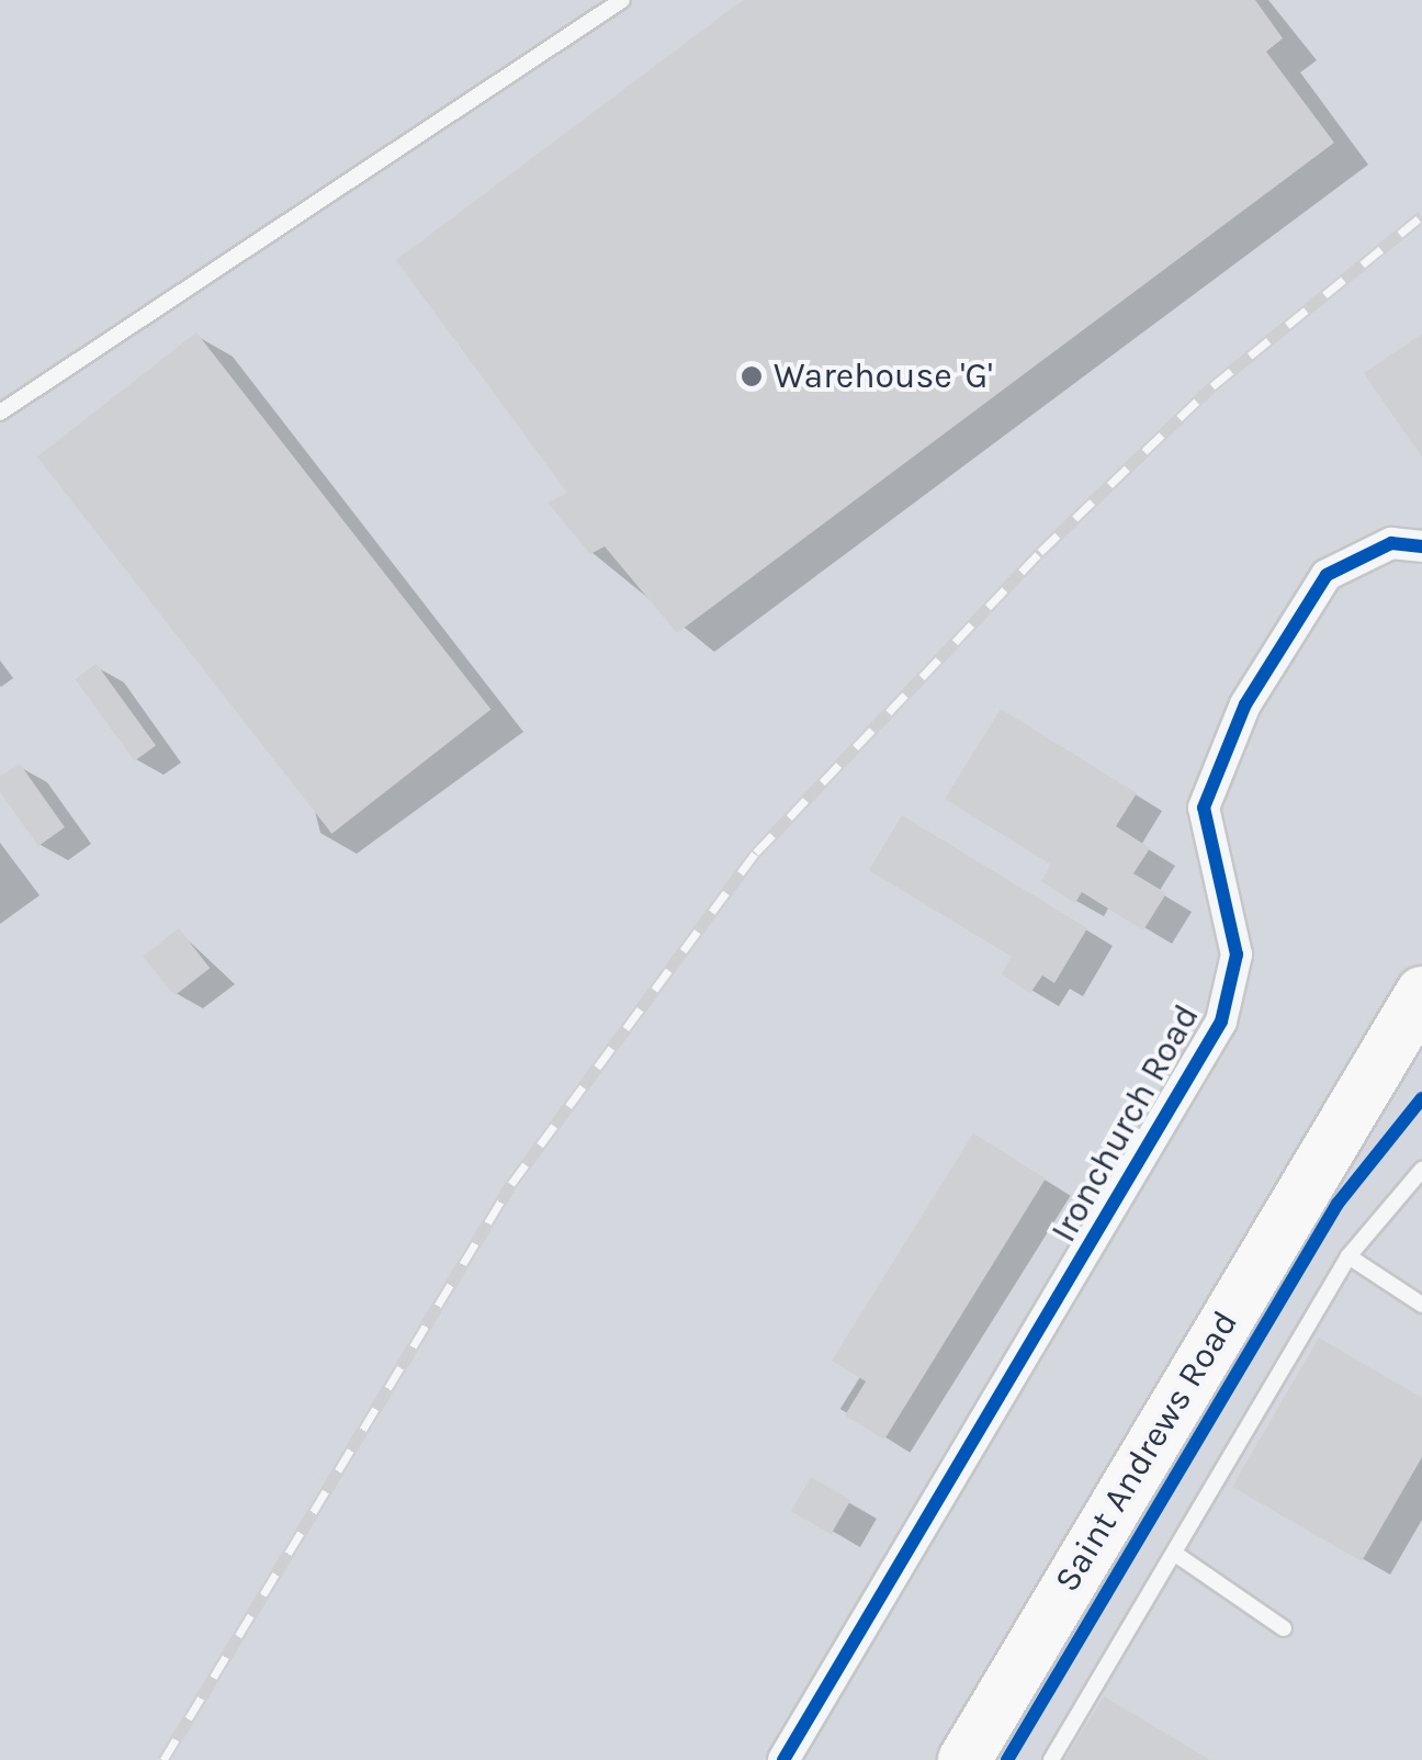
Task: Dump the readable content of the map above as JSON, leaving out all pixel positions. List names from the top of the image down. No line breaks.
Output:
{"streets":{"highway":["Saint Andrews Road"],"street":["Ironchurch Road"]},"places":["Warehouse 'G'"]}
